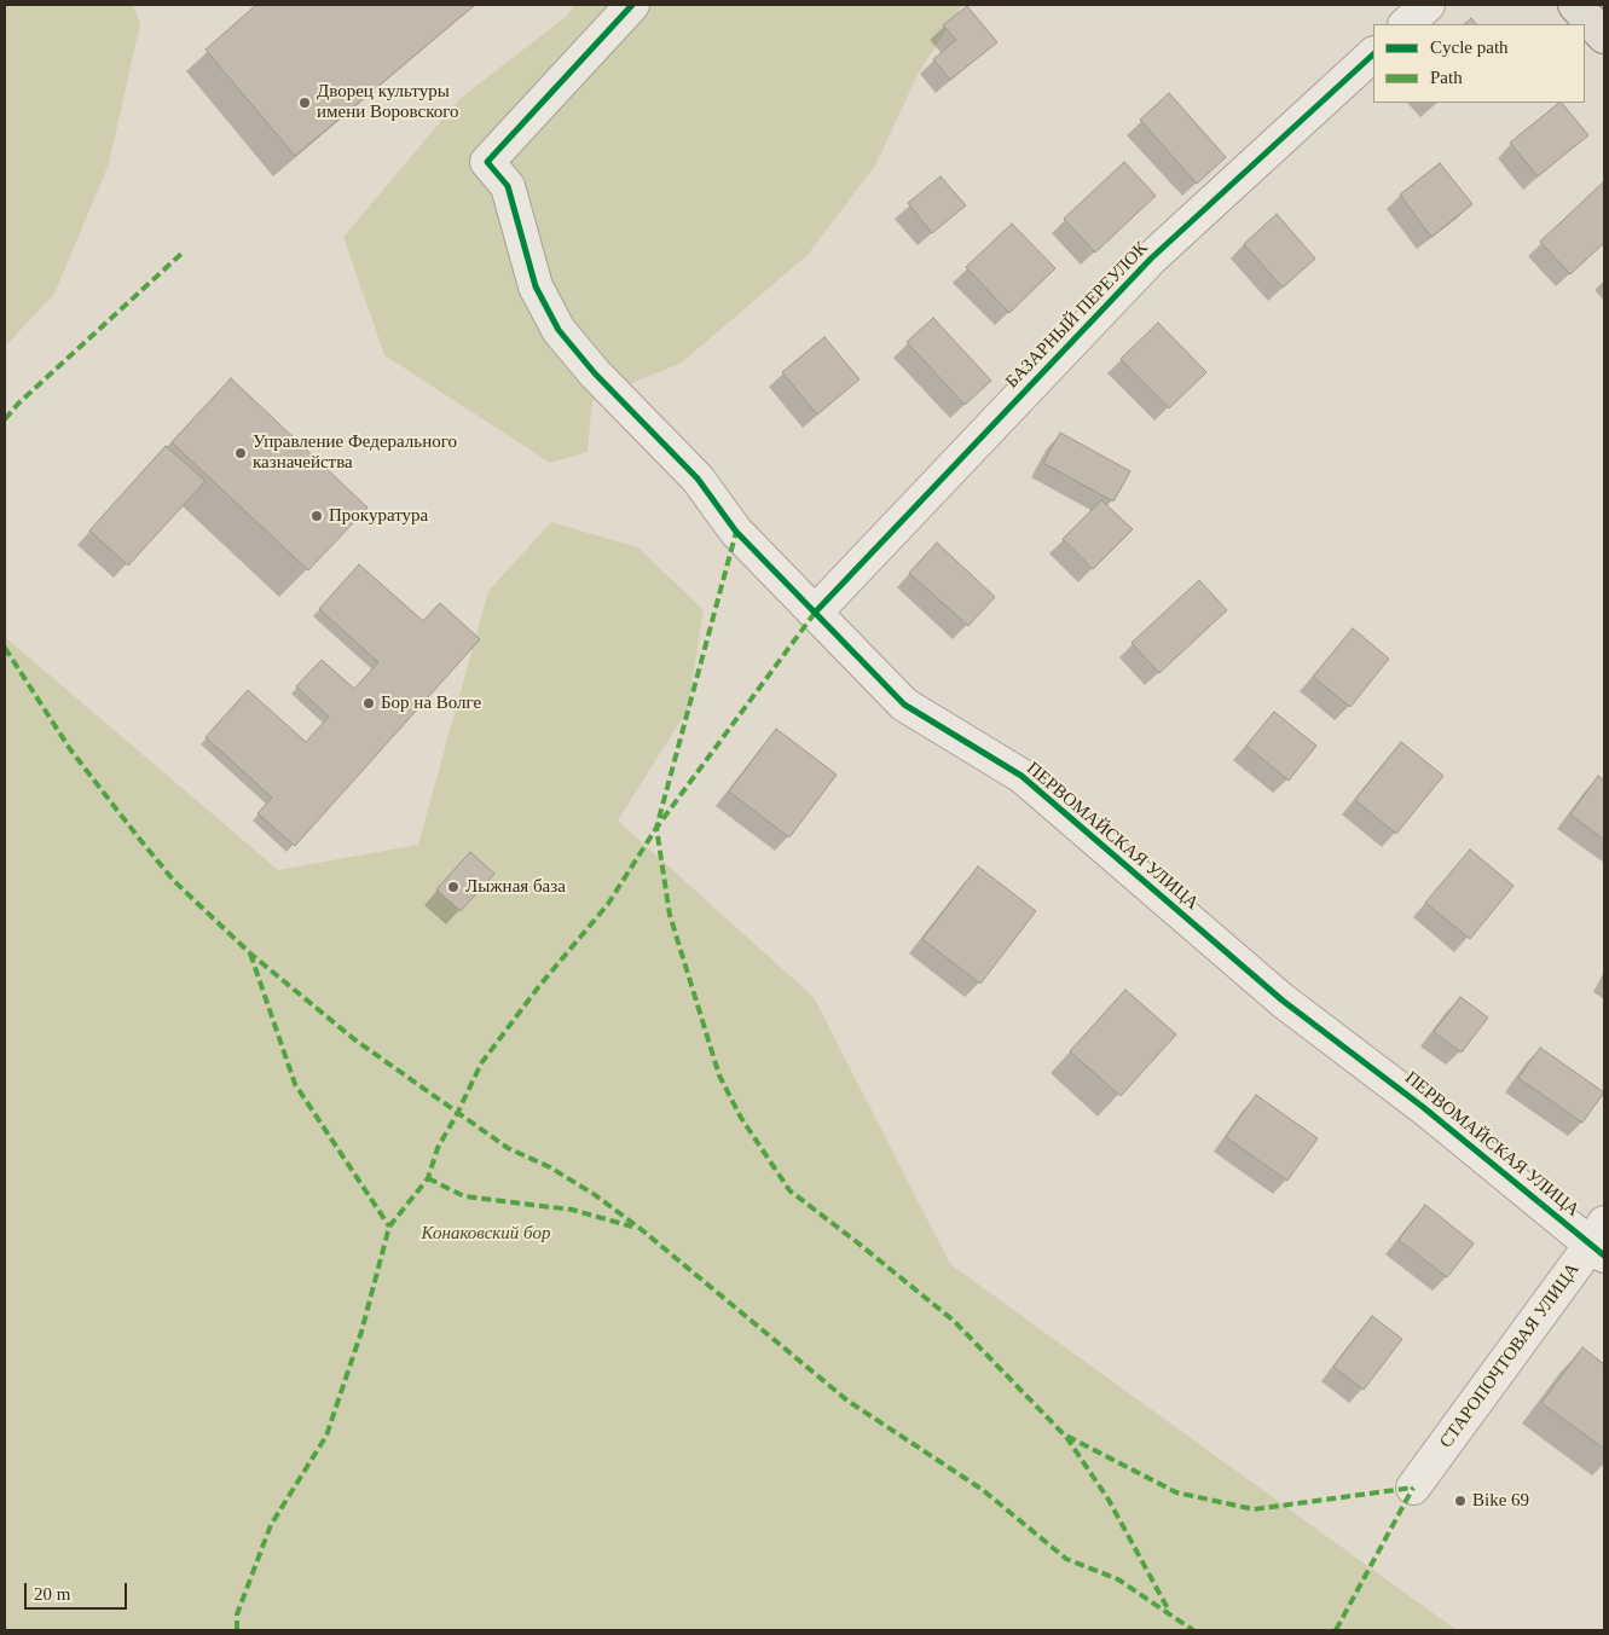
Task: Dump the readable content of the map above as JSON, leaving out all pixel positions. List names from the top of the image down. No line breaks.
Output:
{"streets":{"street":["БАЗАРНЫЙ ПЕРЕУЛОК","ПЕРВОМАЙСКАЯ УЛИЦА","СТАРОПОЧТОВАЯ УЛИЦА"]},"crossings":[["БАЗАРНЫЙ ПЕРЕУЛОК","ПЕРВОМАЙСКАЯ УЛИЦА"],["ПЕРВОМАЙСКАЯ УЛИЦА","СТАРОПОЧТОВАЯ УЛИЦА"]],"parks":["Конаковский бор"],"places":["Дворец культуры имени Воровского","Управление Федерального казначейства","Прокуратура","Бор на Волге","Лыжная база","Bike 69"],"legend":["Cycle path","Path"],"scale_bar":"20 m"}
